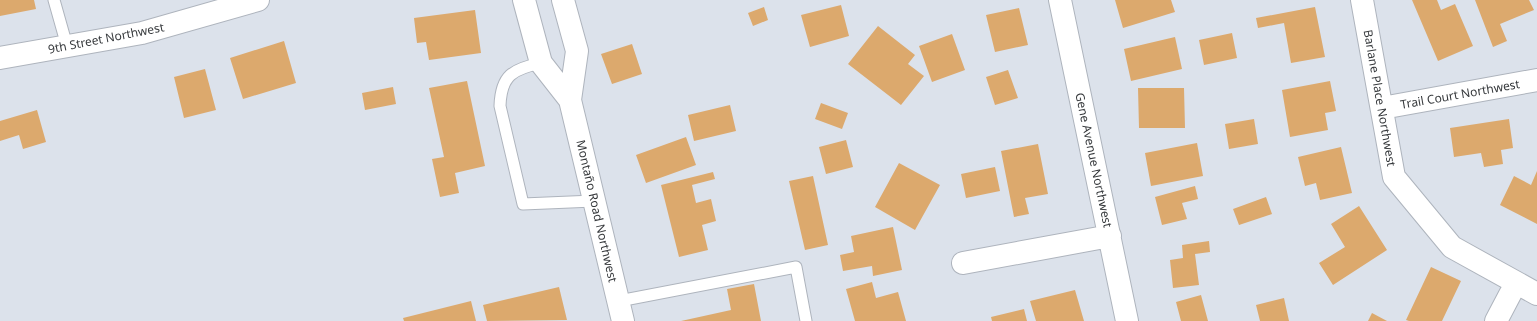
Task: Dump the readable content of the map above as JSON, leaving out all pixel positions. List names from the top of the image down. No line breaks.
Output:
{"streets":{"street":["9th Street Northwest","Trail Court Northwest","Barlane Place Northwest","Gene Avenue Northwest","Montaño Road Northwest"]},"crossings":[["Trail Court Northwest","Barlane Place Northwest"]]}
